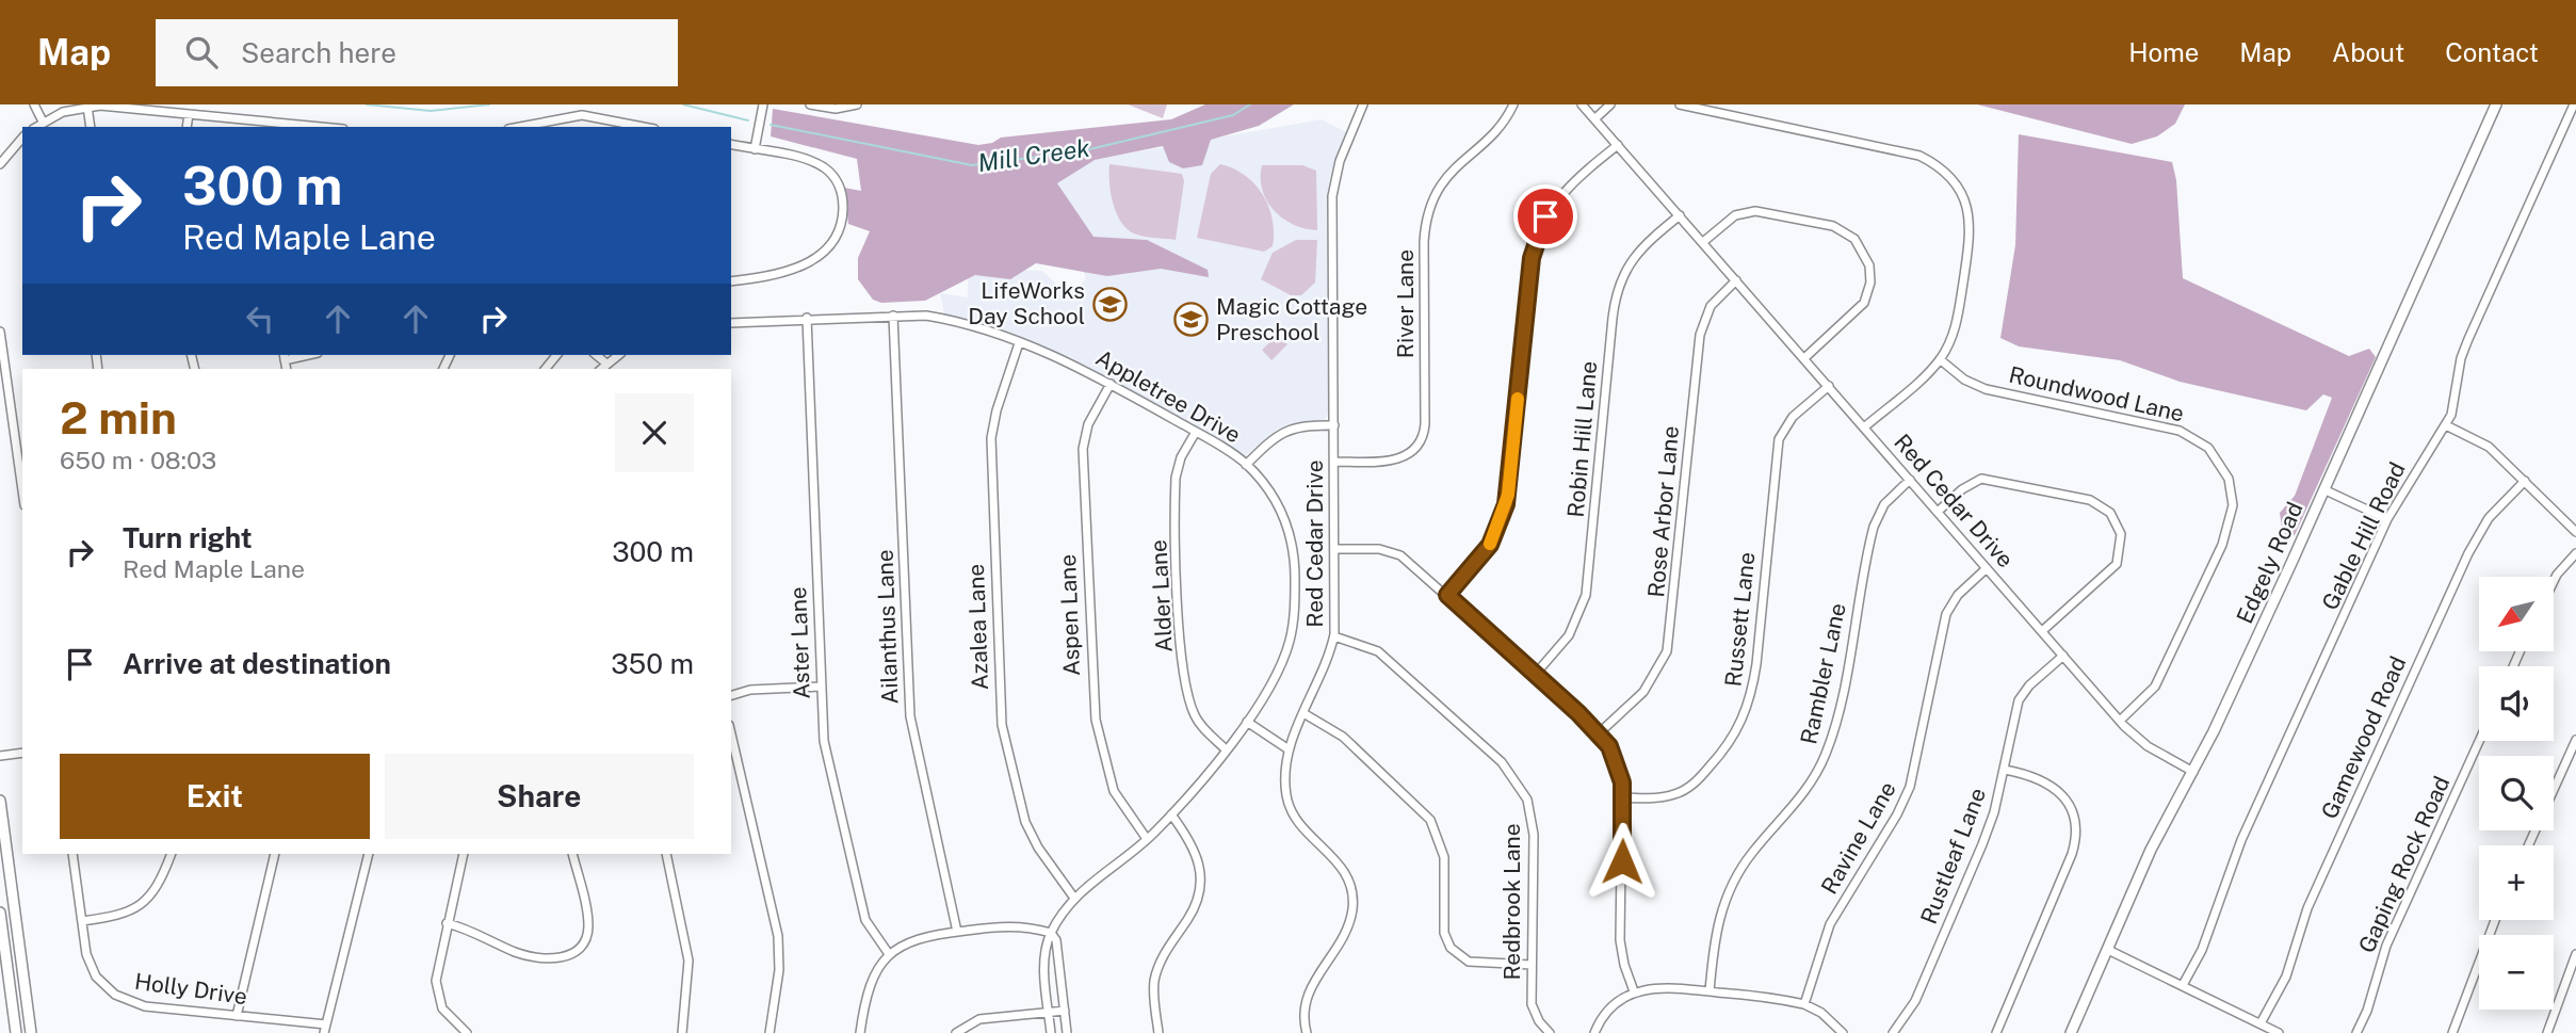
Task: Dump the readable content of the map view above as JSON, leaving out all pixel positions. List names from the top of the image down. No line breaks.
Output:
{"streets":{"main road":["Edgely Road"],"street":["River Lane","Roundwood Lane","Appletree Drive","Robin Hill Lane","Red Cedar Drive","Rose Arbor Lane","Gable Hill Road","Alder Lane","Aspen Lane","Russett Lane","Ailanthus Lane","Azalea Lane","Aster Lane","Rambler Lane","Gamewood Road","Ravine Lane","Rustleaf Lane","Gaping Rock Road","Redbrook Lane","Holly Drive"]},"crossings":[["River Lane","Red Cedar Drive"],["Roundwood Lane","Red Cedar Drive"],["Appletree Drive","Alder Lane"],["Appletree Drive","Aspen Lane"],["Appletree Drive","Ailanthus Lane"],["Appletree Drive","Azalea Lane"],["Appletree Drive","Aster Lane"],["Robin Hill Lane","Red Cedar Drive"],["Red Cedar Drive","Rose Arbor Lane"],["Red Cedar Drive","Edgely Road"],["Red Cedar Drive","Russett Lane"],["Red Cedar Drive","Rambler Lane"],["Red Cedar Drive","Ravine Lane"],["Red Cedar Drive","Rustleaf Lane"],["Red Cedar Drive","Redbrook Lane"]],"water":["Mill Creek"],"places":{"school or university":["LifeWorks Day School","Magic Cottage Preschool"]},"north":"bottom left","page":{"header":"Map","search":"Search here","nav":["Home","Map","About","Contact"],"turn":["300 m","Red Maple Lane"],"heading":["2 min","650 m · 08:03"],"list":[{"name":"Turn right","note":"Red Maple Lane","value":"300 m"},{"name":"Arrive at destination","value":"350 m"}],"map_buttons":["+","−"],"buttons":["Exit","Share"]}}
